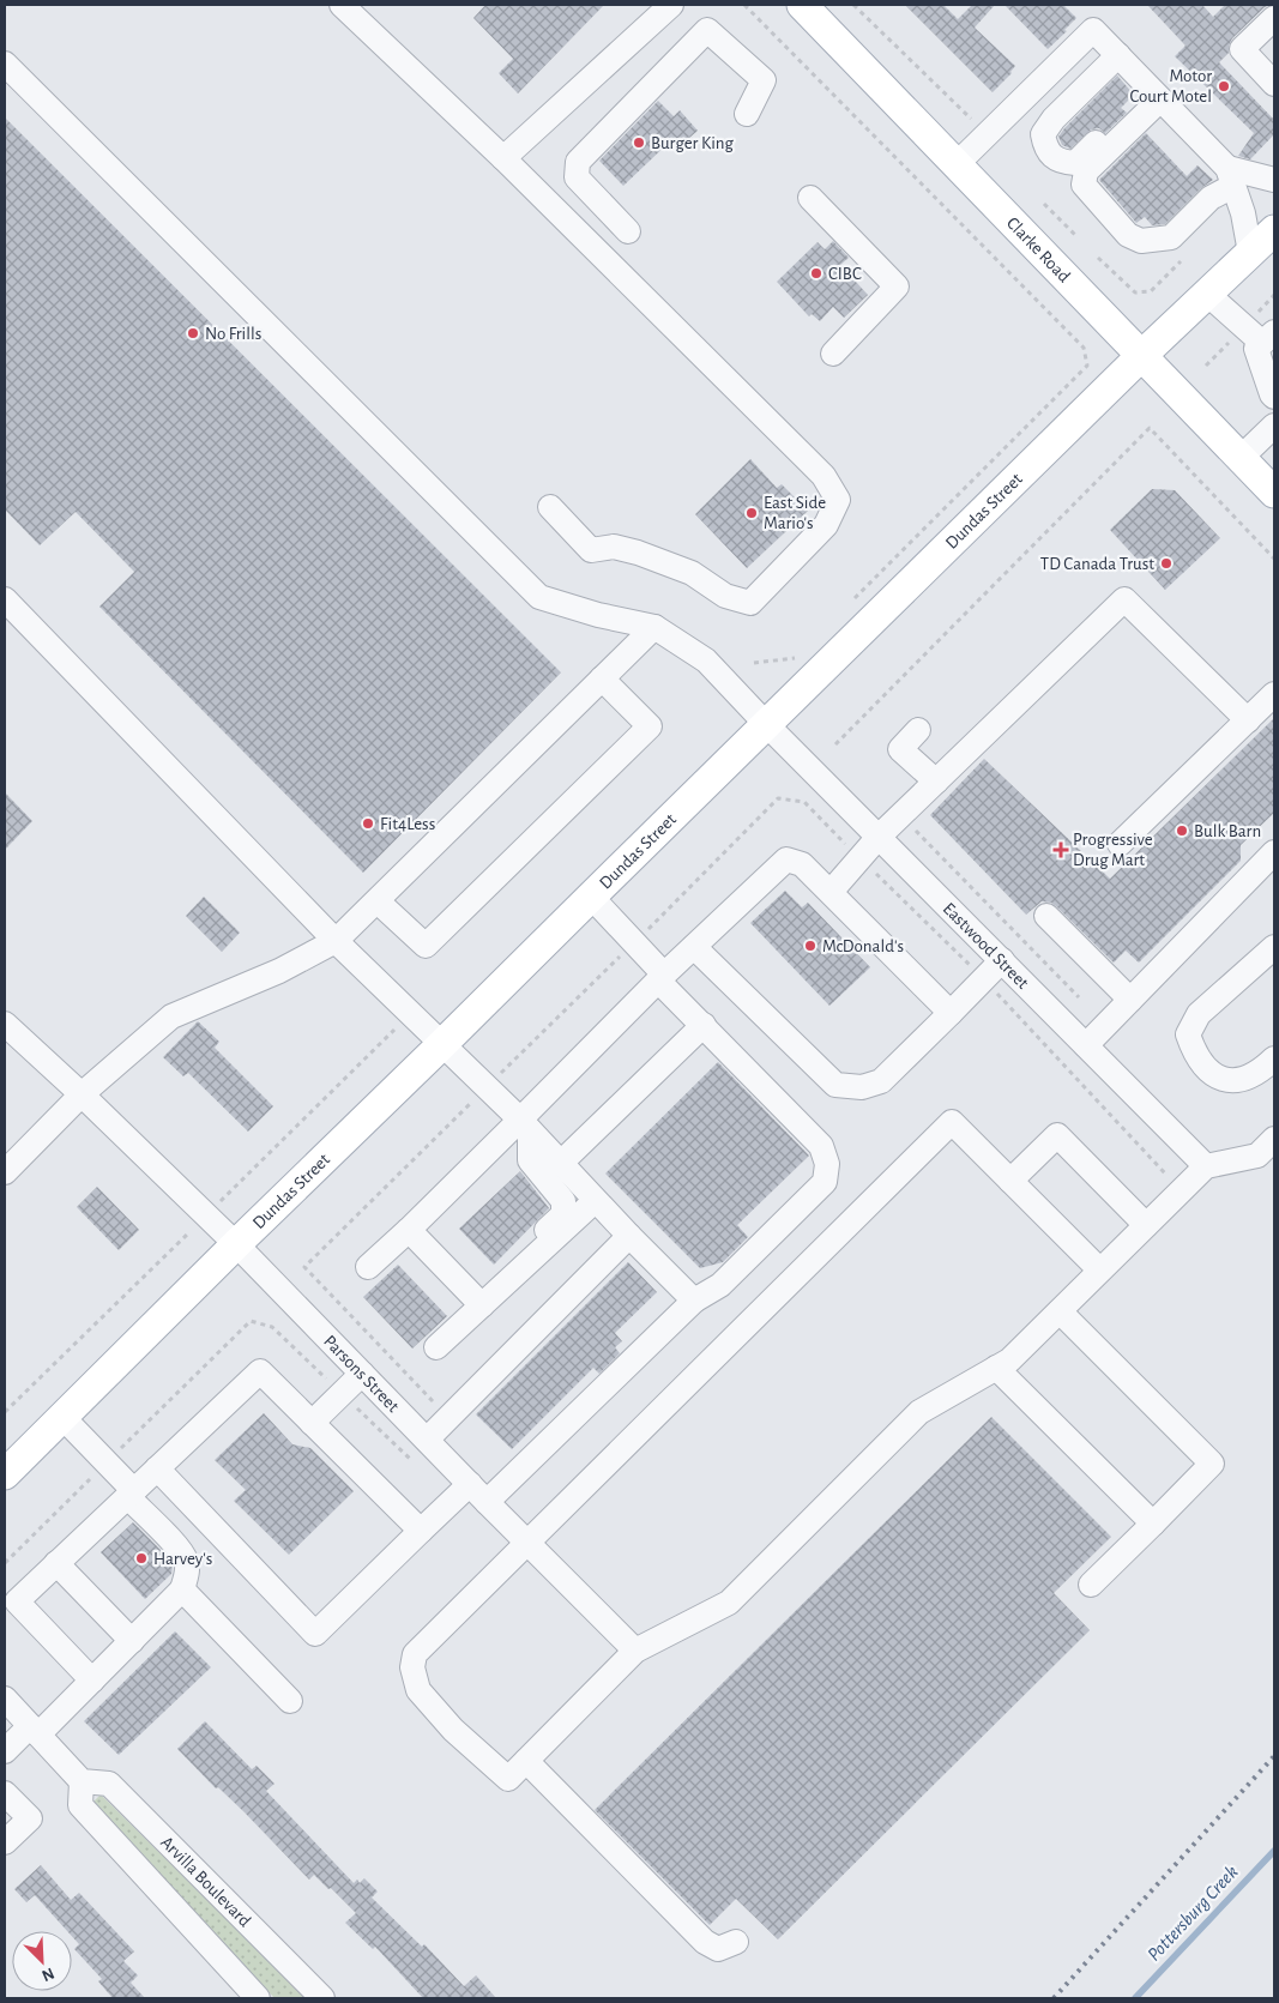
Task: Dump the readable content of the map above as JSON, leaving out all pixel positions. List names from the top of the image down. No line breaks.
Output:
{"streets":{"main road":["Clarke Road","Dundas Street"],"street":["Eastwood Street","Parsons Street","Arvilla Boulevard"]},"crossings":[["Clarke Road","Dundas Street"],["Dundas Street","Eastwood Street"],["Dundas Street","Parsons Street"]],"water":["Pottersburg Creek"],"places":{"other":["Motor Court Motel","Burger King","CIBC","No Frills","East Side Mario's","TD Canada Trust","Fit4Less","Bulk Barn","McDonald's","Harvey's"],"health":["Progressive Drug Mart"]},"north":"bottom right"}
